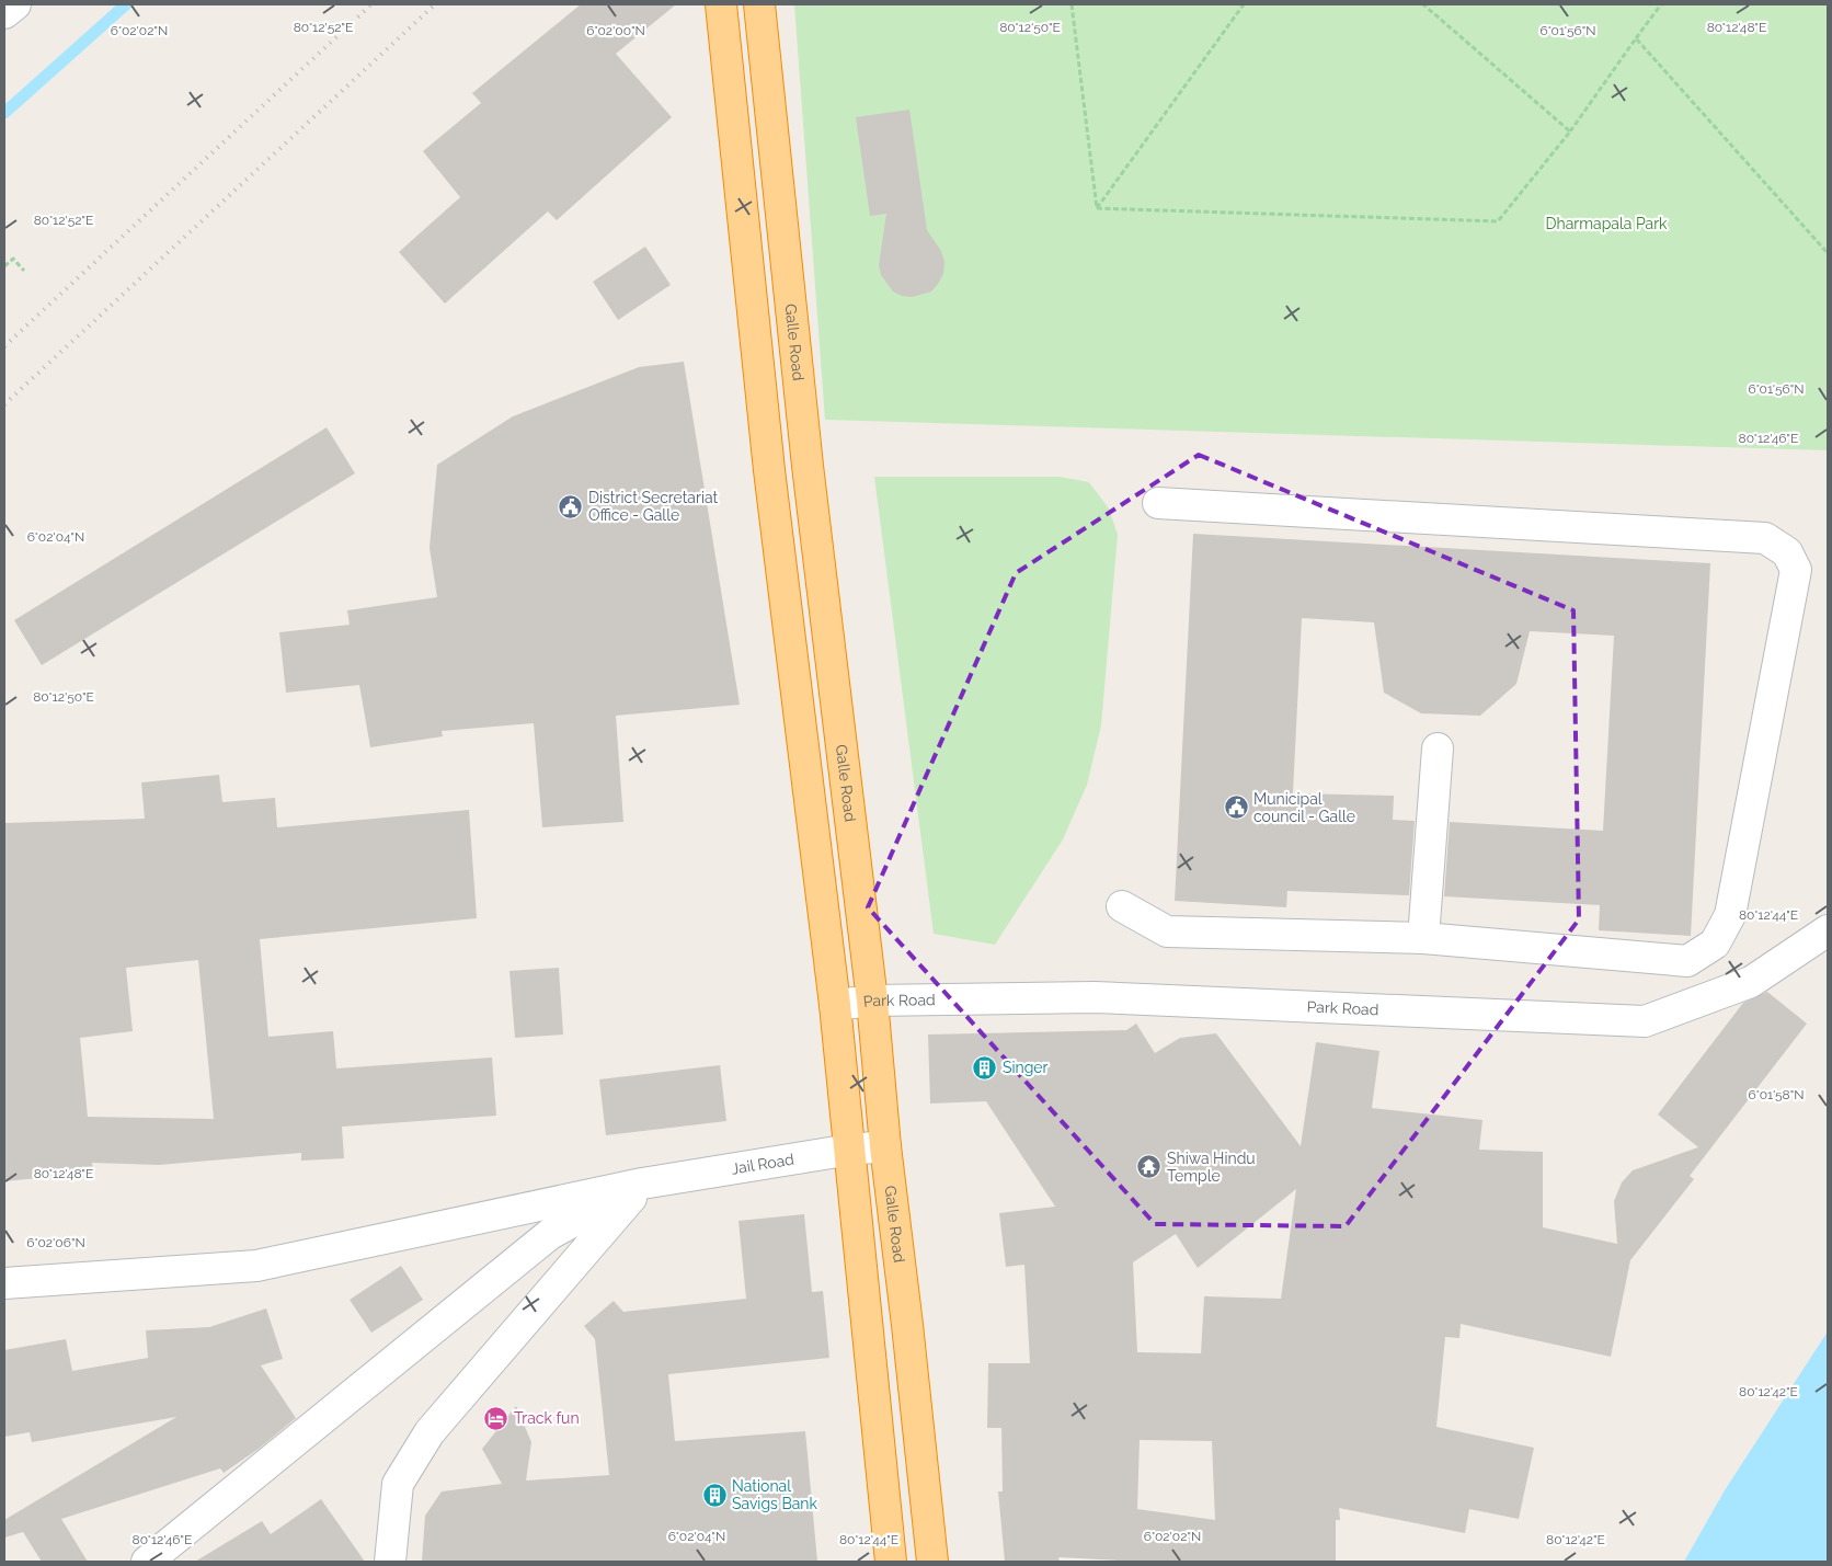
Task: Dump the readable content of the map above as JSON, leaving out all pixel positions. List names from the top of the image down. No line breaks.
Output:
{"streets":{"highway":["Galle Road"],"street":["Park Road","Jail Road"]},"crossings":[["Galle Road","Park Road"],["Galle Road","Jail Road"]],"parks":["Dharmapala Park"],"places":{"public building":["District Secretariat Office - Galle","Municipal council - Galle"],"building":["Singer","National Savigs Bank"],"temple":["Shiwa Hindu Temple"],"hotel":["Track fun"]},"coordinates":["80°12'52\"E","80°12'50\"E","80°12'48\"E","6°02'02\"N","6°02'00\"N","6°01'56\"N","80°12'46\"E","6°02'04\"N","80°12'44\"E","6°01'58\"N","6°02'06\"N","80°12'42\"E"]}
